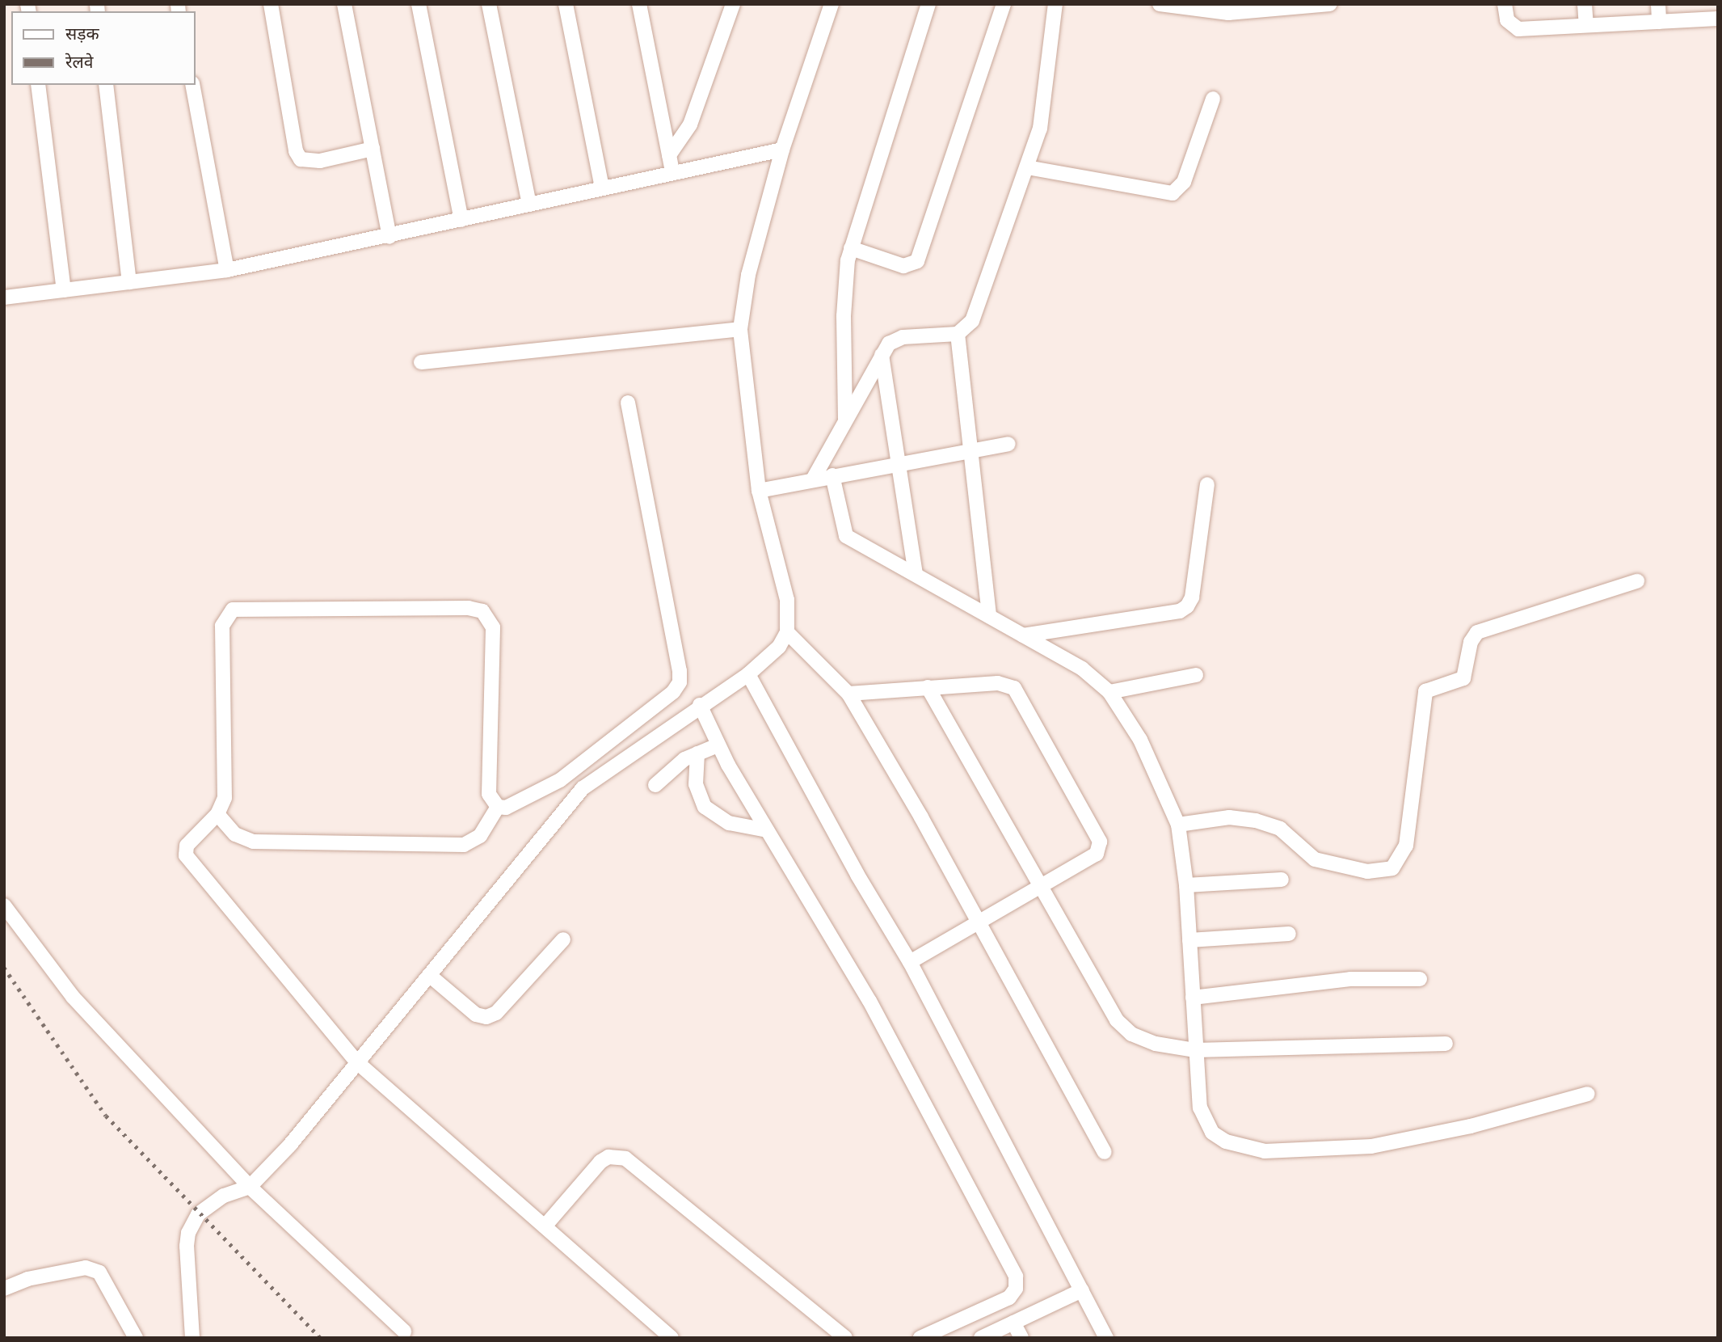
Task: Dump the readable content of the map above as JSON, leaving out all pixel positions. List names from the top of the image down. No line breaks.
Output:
{"legend":["सड़क","रेलवे"]}
